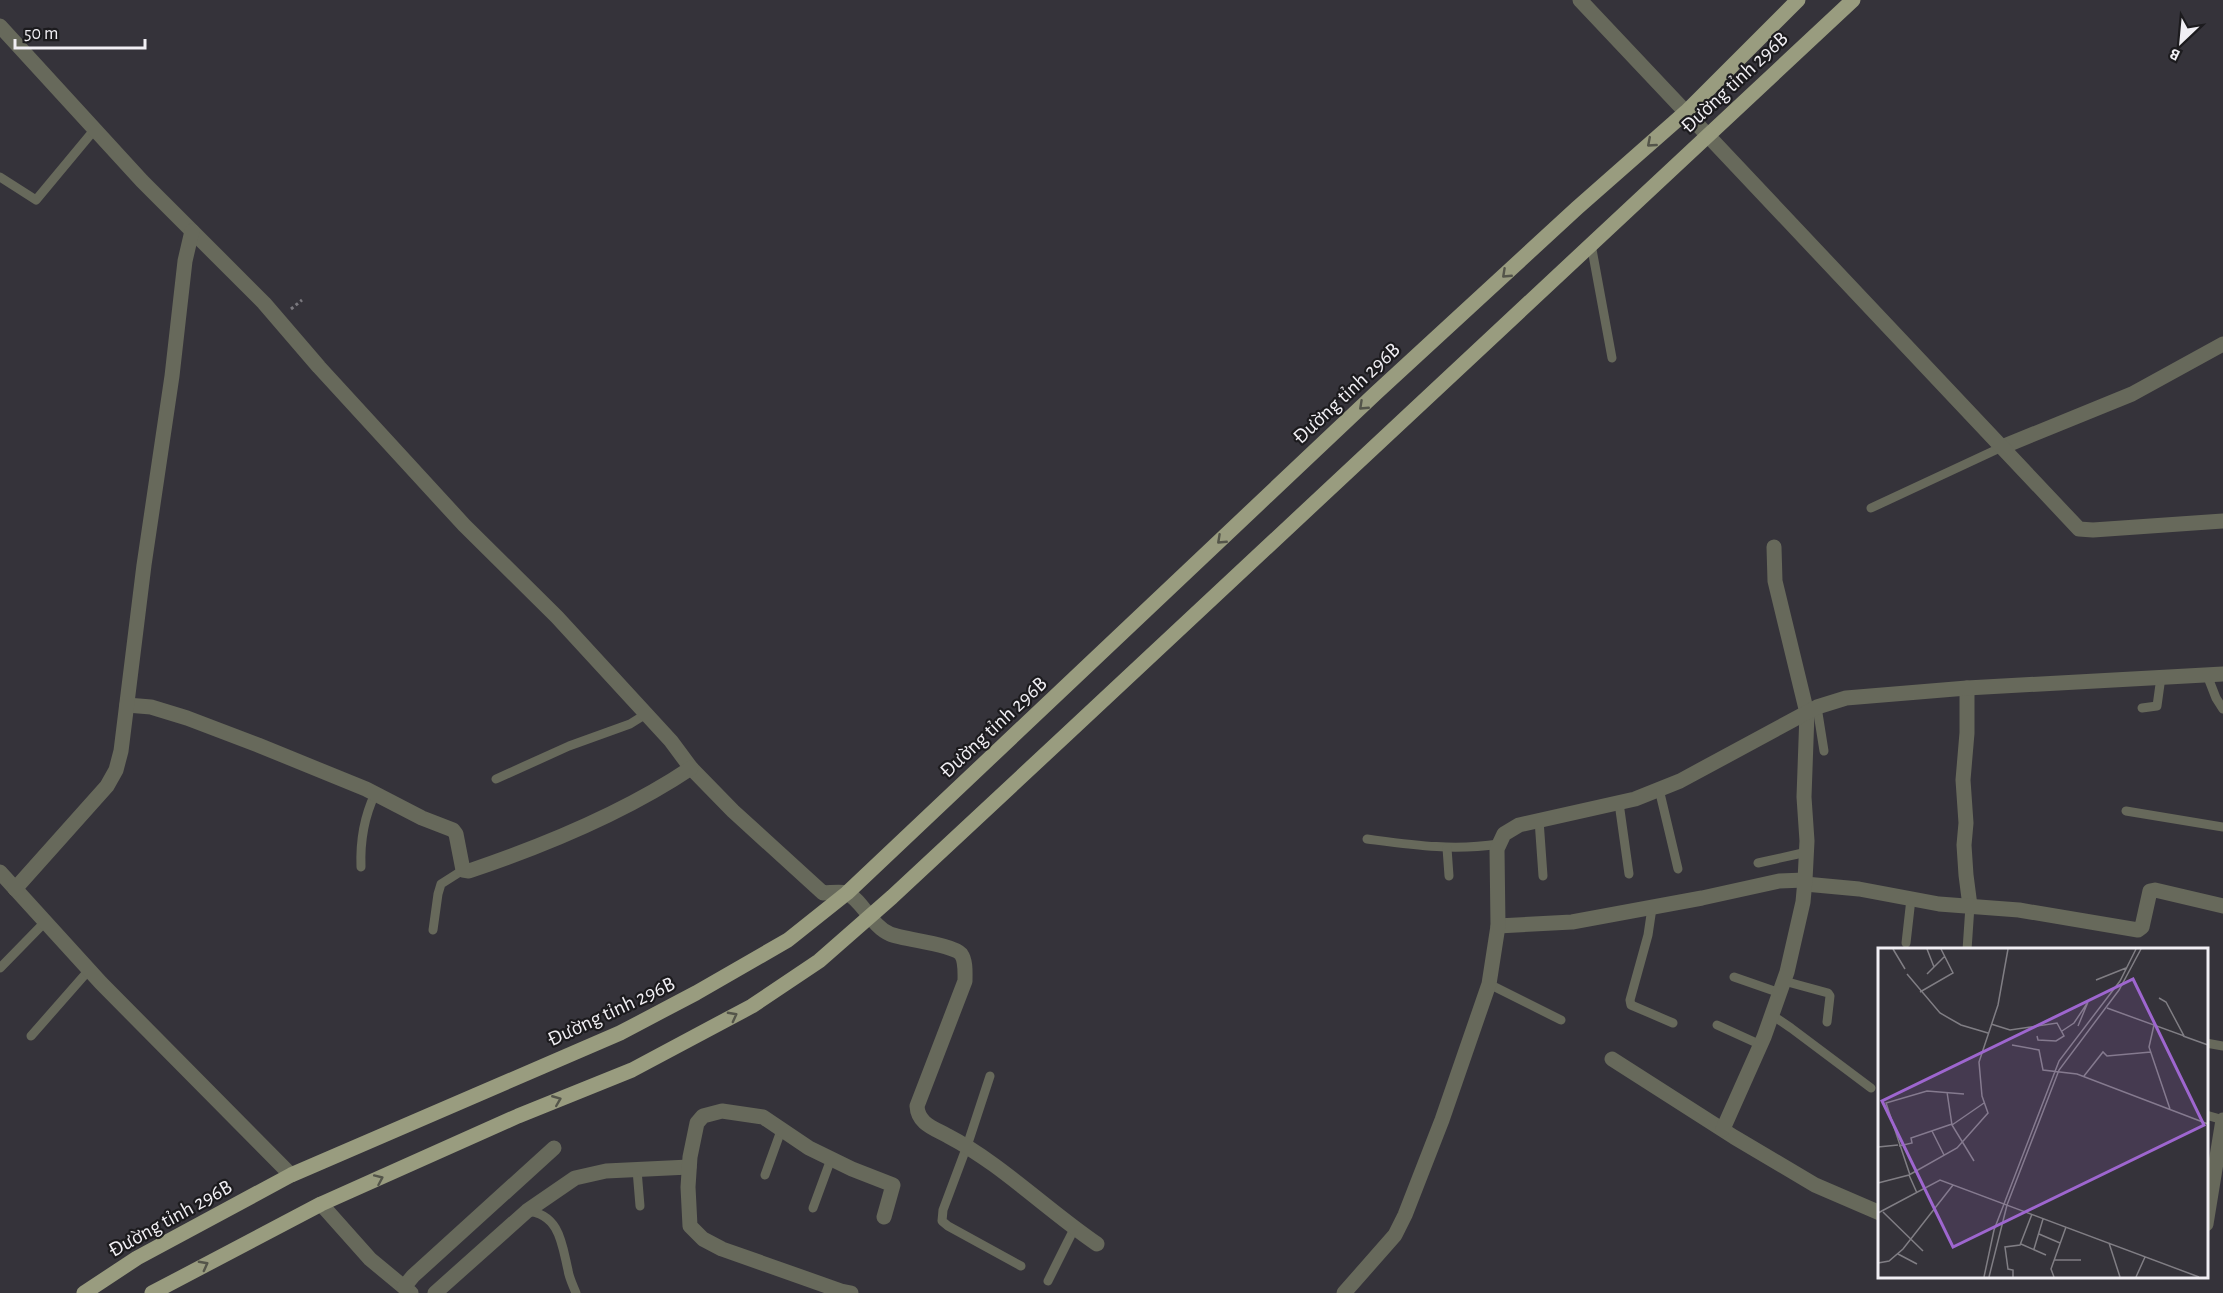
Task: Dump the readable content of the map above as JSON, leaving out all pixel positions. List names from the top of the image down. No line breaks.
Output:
{"streets":{"main road":["Đường tỉnh 296B"]},"scale_bar":"50 m","north":"bottom left"}
